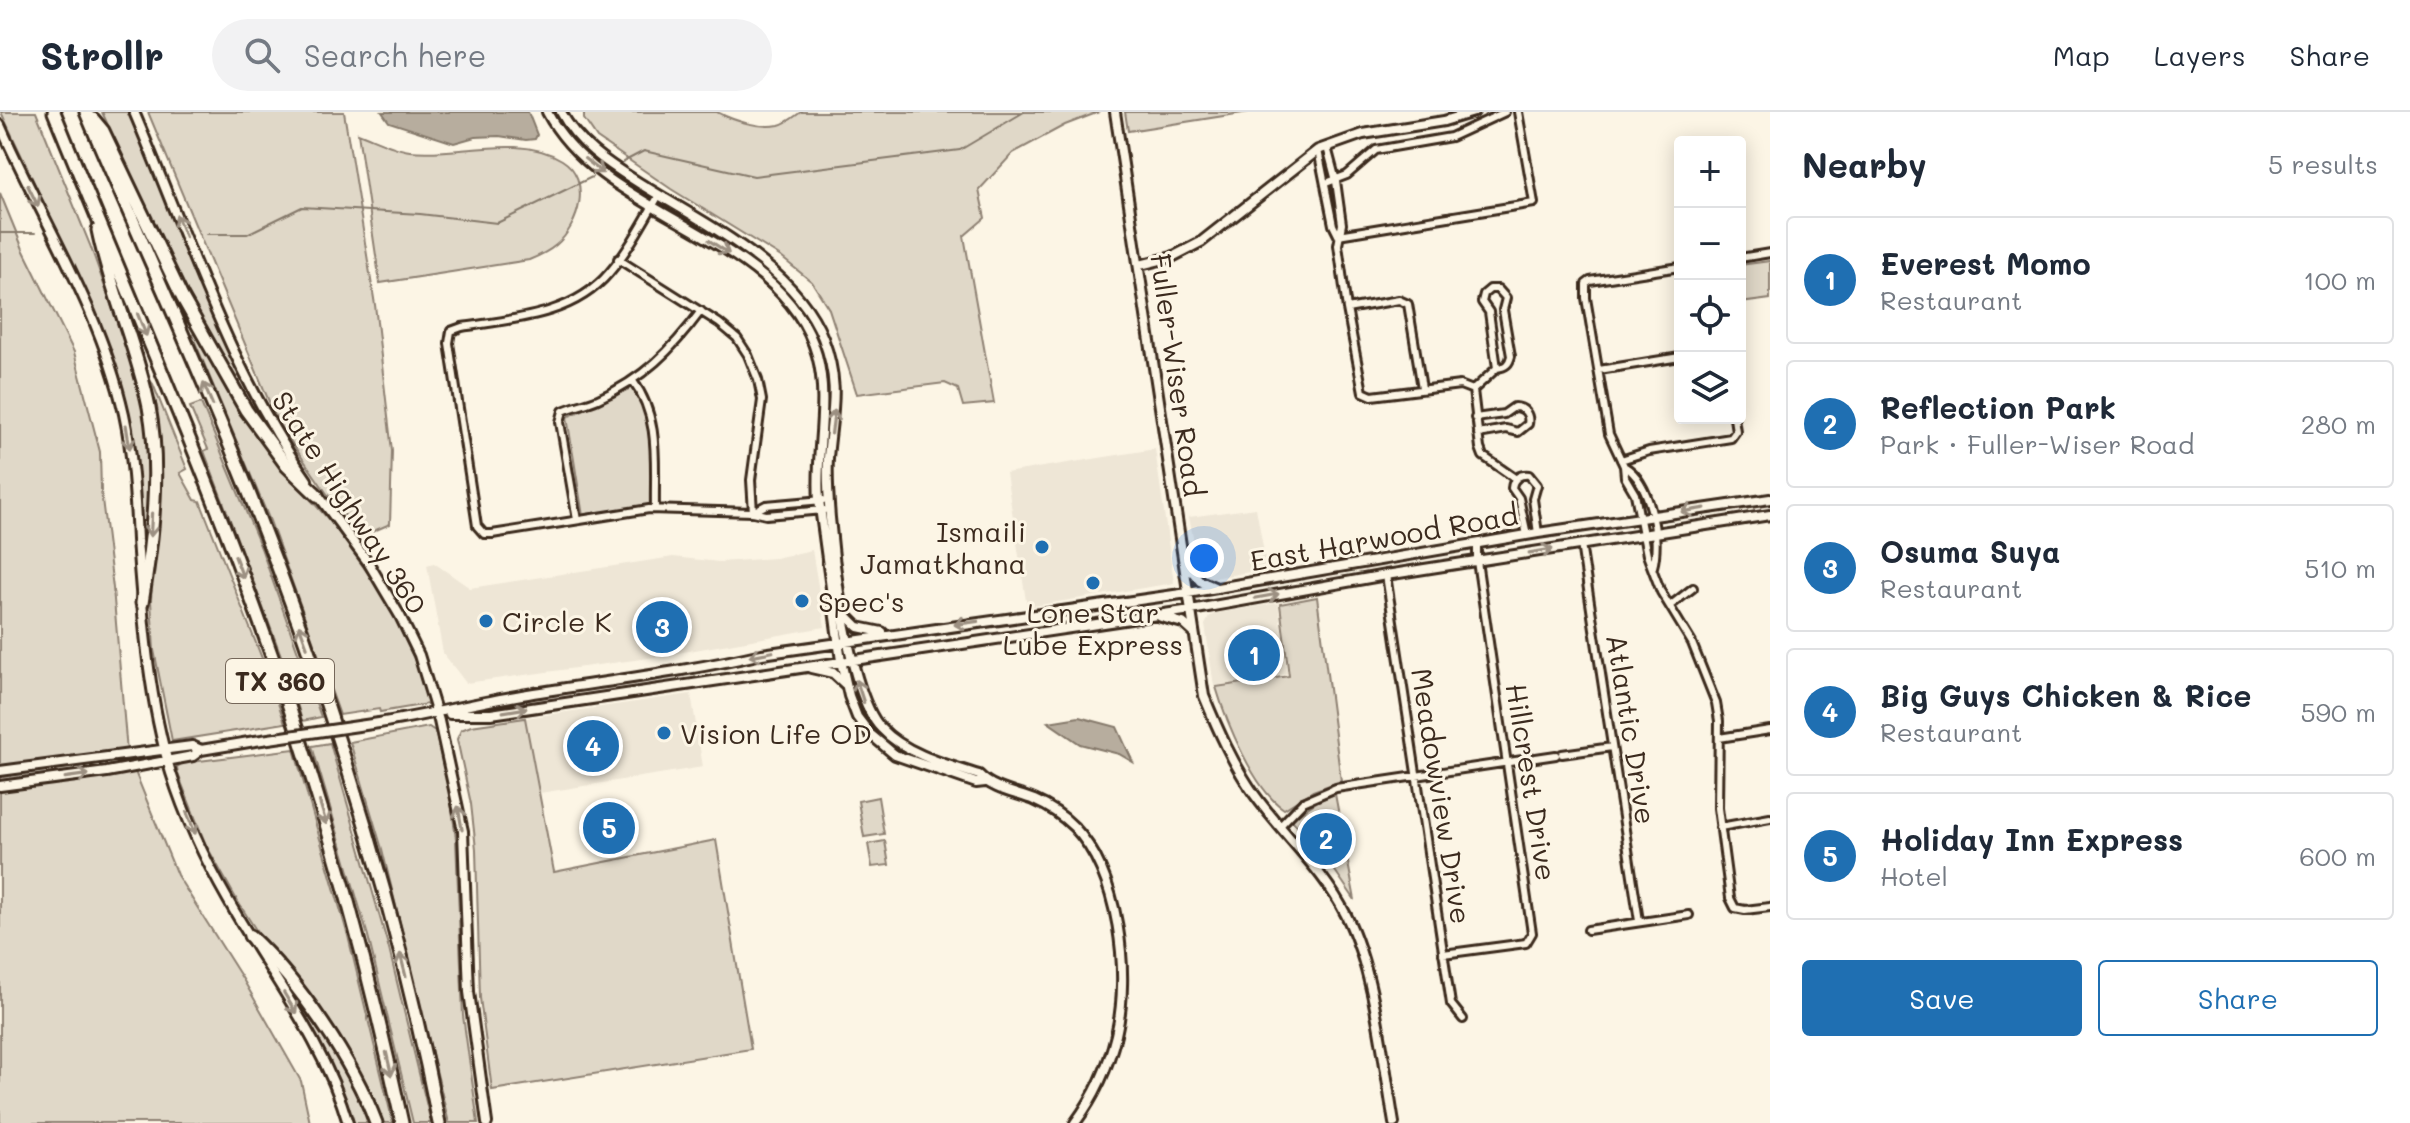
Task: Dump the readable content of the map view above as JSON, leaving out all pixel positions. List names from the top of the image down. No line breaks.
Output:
{"streets":{"highway":["TX 360"],"main road":["Fuller-Wiser Road","State Highway 360","East Harwood Road"],"street":["Atlantic Drive","Hillcrest Drive","Meadowview Drive"]},"crossings":[["Fuller-Wiser Road","East Harwood Road"],["State Highway 360","East Harwood Road"],["East Harwood Road","Atlantic Drive"],["East Harwood Road","Hillcrest Drive"],["East Harwood Road","Meadowview Drive"],["Hillcrest Drive","Meadowview Drive"]],"one_way":["State Highway 360"],"places":["Ismaili Jamatkhana","Lone Star Lube Express","Spec's","Circle K","Vision Life OD"],"page":{"header":"Strollr","search":"Search here","nav":["Map","Layers","Share"],"heading":["Nearby","5 results"],"map_buttons":["+","−"],"list":[{"mark":"1","name":"Everest Momo","note":"Restaurant","value":"100 m"},{"mark":"2","name":"Reflection Park","note":"Park · Fuller-Wiser Road","value":"280 m"},{"mark":"3","name":"Osuma Suya","note":"Restaurant","value":"510 m"},{"mark":"4","name":"Big Guys Chicken & Rice","note":"Restaurant","value":"590 m"},{"mark":"5","name":"Holiday Inn Express","note":"Hotel","value":"600 m"}],"pins":["3","1","4","5","2"],"buttons":["Save","Share"]}}
